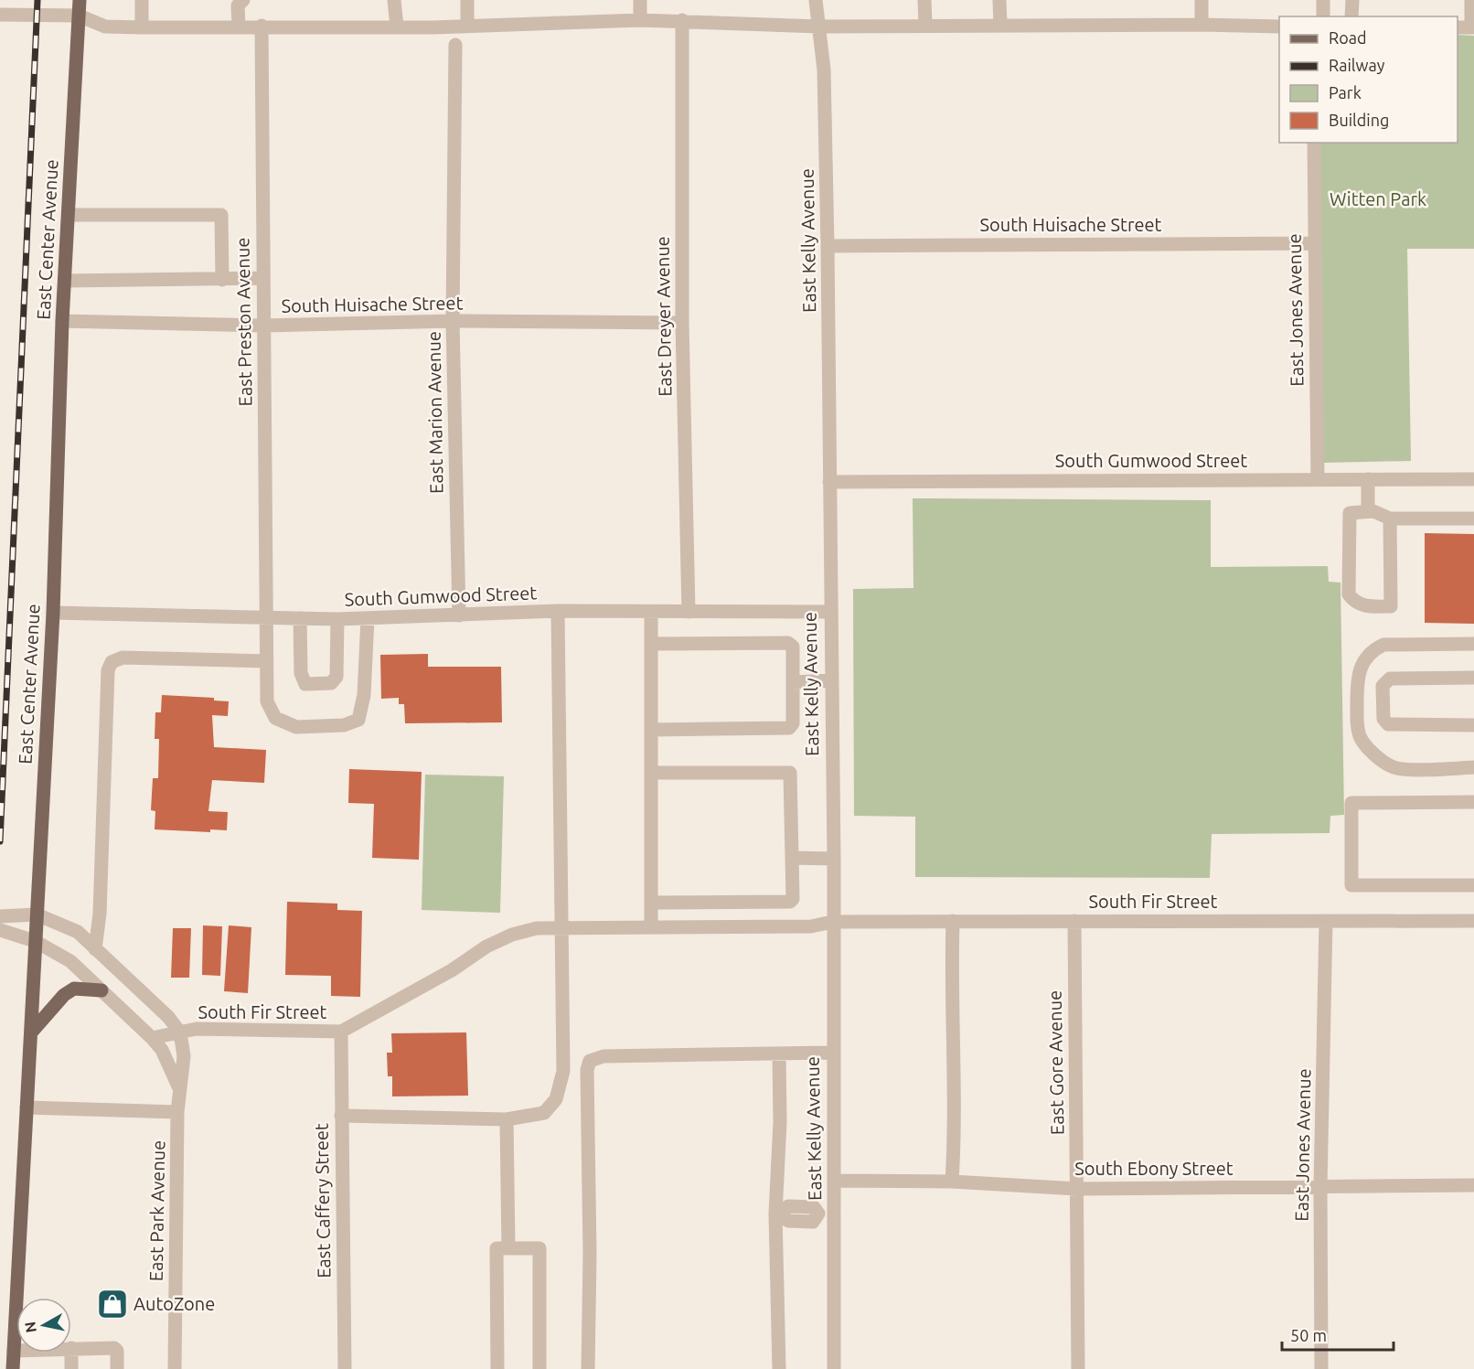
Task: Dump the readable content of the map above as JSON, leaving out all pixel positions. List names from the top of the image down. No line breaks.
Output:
{"streets":{"main road":["East Center Avenue"],"street":["South Huisache Street","East Kelly Avenue","East Jones Avenue","East Dreyer Avenue","East Preston Avenue","East Marion Avenue","South Gumwood Street","South Fir Street","East Gore Avenue","South Ebony Street","East Caffery Street","East Park Avenue"]},"crossings":[["South Huisache Street","East Center Avenue"],["South Huisache Street","East Kelly Avenue"],["South Huisache Street","East Jones Avenue"],["South Huisache Street","East Dreyer Avenue"],["South Huisache Street","East Preston Avenue"],["South Huisache Street","East Marion Avenue"],["East Center Avenue","South Gumwood Street"],["East Center Avenue","East Park Avenue"],["East Kelly Avenue","South Gumwood Street"],["East Kelly Avenue","South Fir Street"],["East Kelly Avenue","South Ebony Street"],["East Jones Avenue","South Gumwood Street"],["East Jones Avenue","South Fir Street"],["East Jones Avenue","South Ebony Street"],["East Dreyer Avenue","South Gumwood Street"],["East Preston Avenue","South Gumwood Street"],["East Marion Avenue","South Gumwood Street"],["South Fir Street","East Gore Avenue"],["South Fir Street","East Caffery Street"],["South Fir Street","East Park Avenue"],["East Gore Avenue","South Ebony Street"]],"parks":["Witten Park"],"places":{"shop":["AutoZone"]},"legend":["Road","Railway","Park","Building"],"scale_bar":"50 m","north":"left"}
